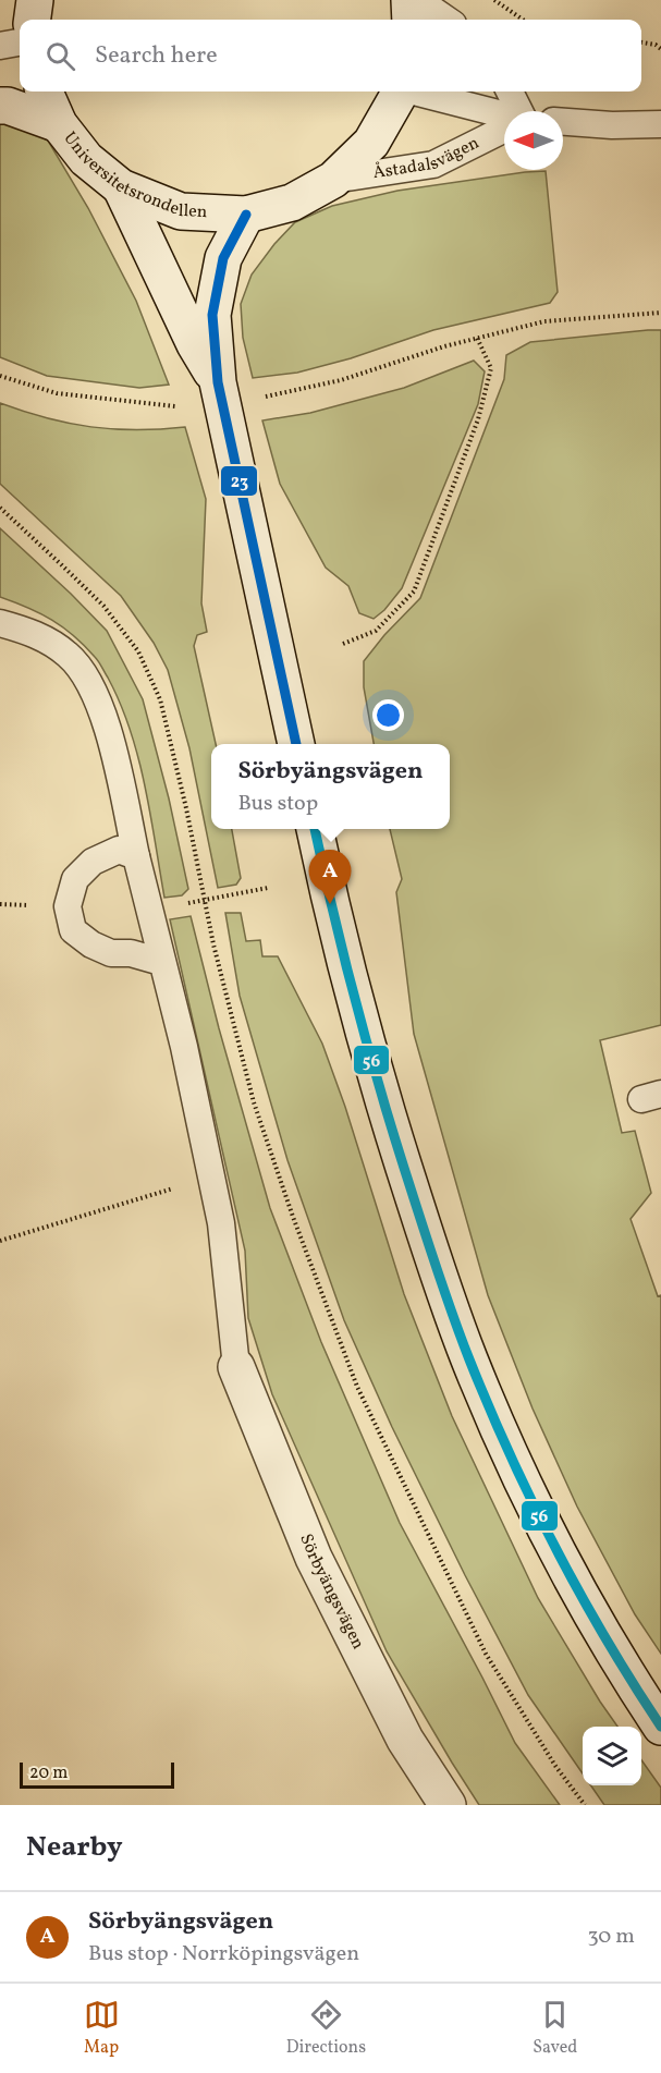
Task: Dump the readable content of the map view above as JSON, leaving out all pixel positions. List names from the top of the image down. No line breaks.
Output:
{"streets":{"main road":["Universitetsrondellen","Sörbyängsvägen"],"lane":["Åstadalsvägen"]},"crossings":[["Åstadalsvägen","Universitetsrondellen"]],"lines":["transit line 23","transit line 56"],"scale_bar":"20 m","north":"left","page":{"search":"Search here","popup":["Sörbyängsvägen","Bus stop"],"pins":"A","scale":"20 m","heading":"Nearby","list":[{"mark":"A","name":"Sörbyängsvägen","note":"Bus stop · Norrköpingsvägen","value":"30 m"}],"nav":["Map","Directions","Saved"]}}
